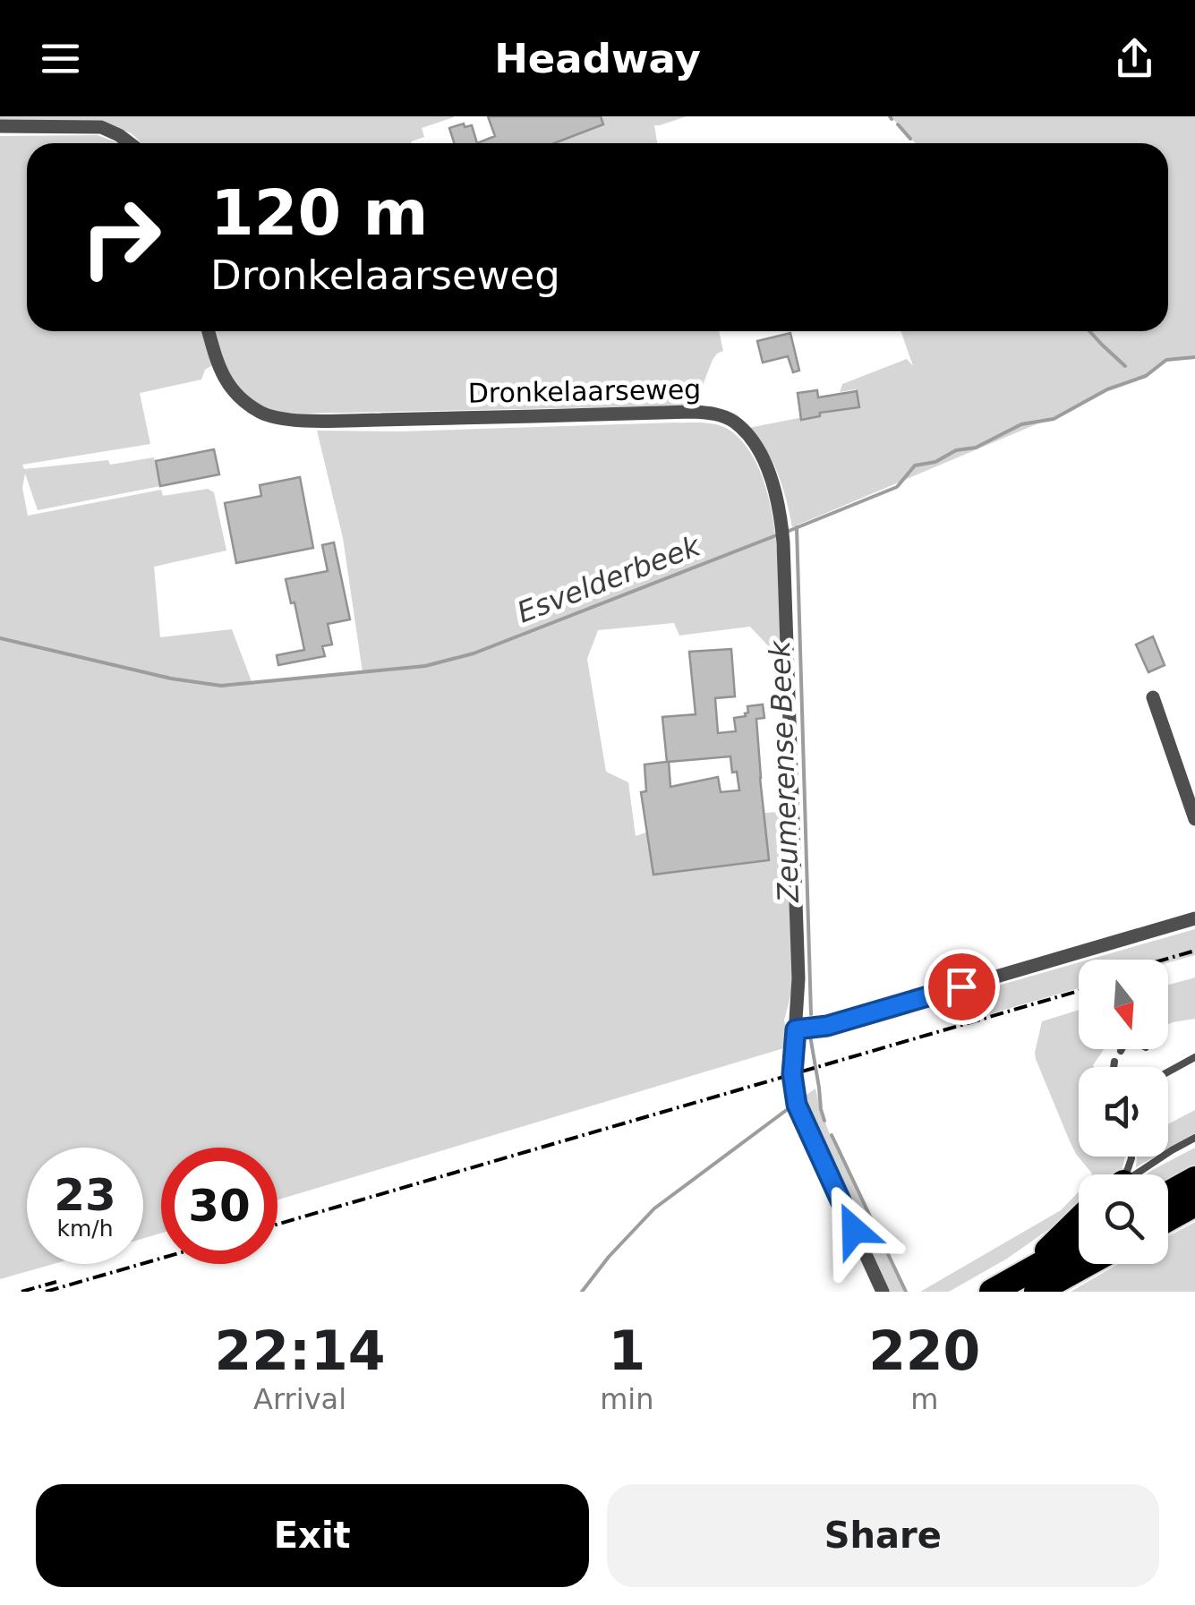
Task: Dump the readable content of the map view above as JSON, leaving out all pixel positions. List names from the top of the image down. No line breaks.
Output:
{"streets":{"street":["Dronkelaarseweg"]},"water":["Esvelderbeek","Zeumerense Beek"],"north":"bottom","page":{"header":"Headway","turn":["120 m","Dronkelaarseweg"],"speed":"23 km/h","limit":"30","eta":["22:14","Arrival","1","min","220","m"],"buttons":["Exit","Share"]}}
